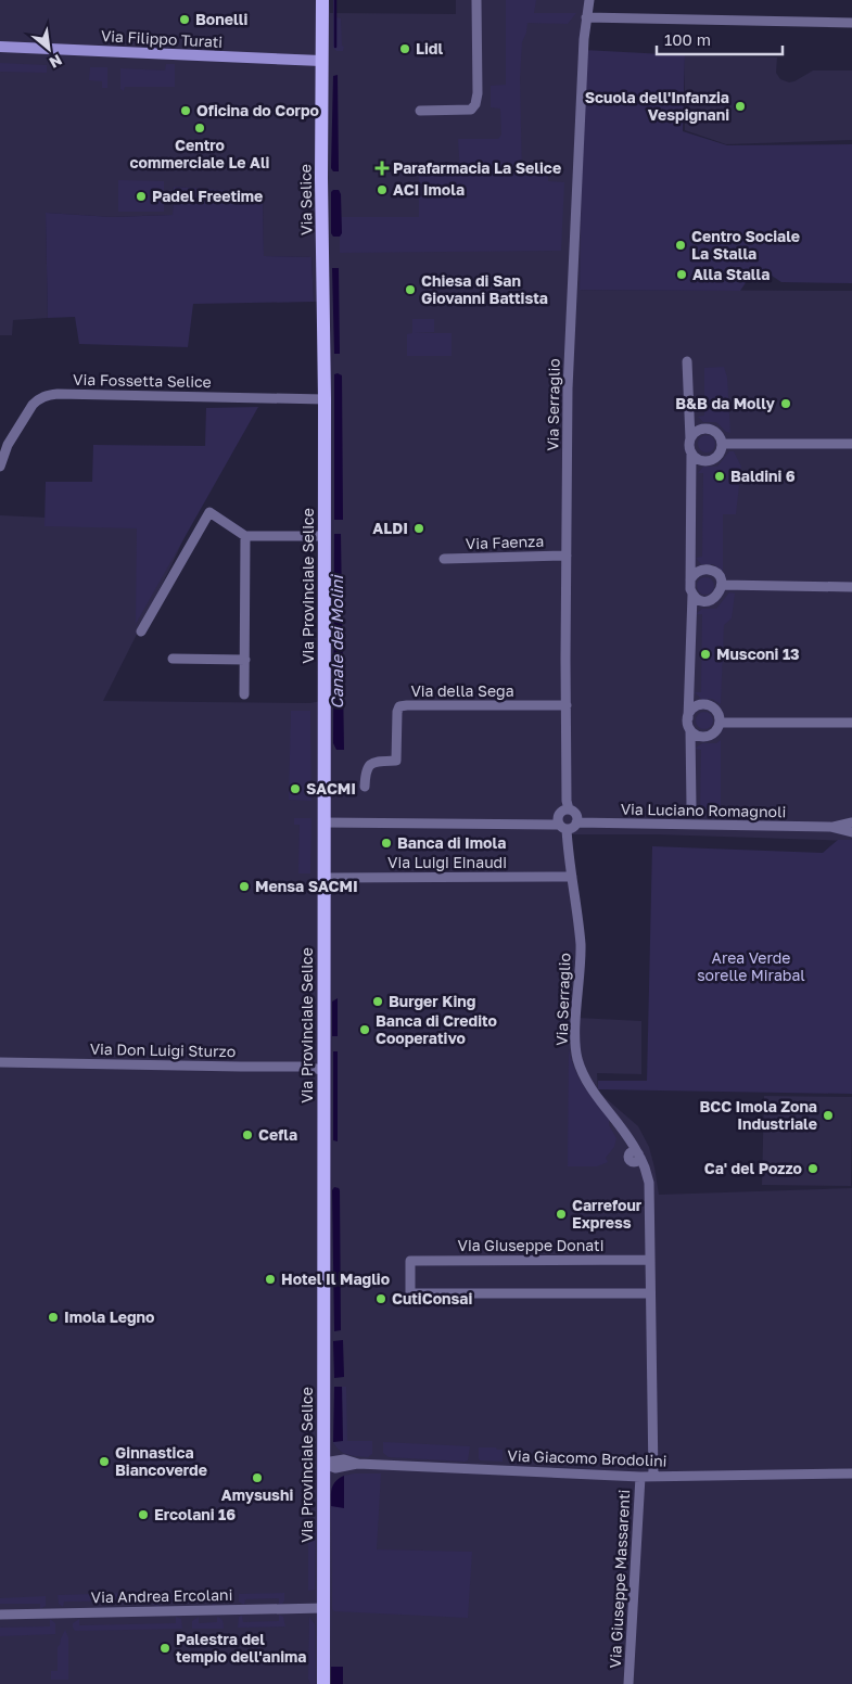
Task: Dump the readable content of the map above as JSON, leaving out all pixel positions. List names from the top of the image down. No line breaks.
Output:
{"streets":{"main road":["Via Filippo Turati","Via Selice","Via Provinciale Selice"],"street":["Via Fossetta Selice","Via Serraglio","Via Faenza","Via della Sega","Via Luciano Romagnoli","Via Luigi Einaudi","Via Don Luigi Sturzo","Via Giuseppe Donati","Via Giacomo Brodolini","Via Giuseppe Massarenti","Via Andrea Ercolani"]},"crossings":[["Via Filippo Turati","Via Selice"],["Via Selice","Via Fossetta Selice"],["Via Selice","Via Provinciale Selice"],["Via Fossetta Selice","Via Provinciale Selice"],["Via Serraglio","Via Faenza"],["Via Serraglio","Via della Sega"],["Via Serraglio","Via Luciano Romagnoli"],["Via Serraglio","Via Luigi Einaudi"],["Via Serraglio","Via Giuseppe Donati"],["Via Provinciale Selice","Via Luigi Einaudi"],["Via Provinciale Selice","Via Don Luigi Sturzo"],["Via Provinciale Selice","Via Giacomo Brodolini"],["Via Provinciale Selice","Via Andrea Ercolani"],["Via Giacomo Brodolini","Via Giuseppe Massarenti"]],"water":["Canale dei Molini"],"parks":["Area Verde sorelle Mirabal"],"places":{"other":["Bonelli","Lidl","Scuola dell'Infanzia Vespignani","Oficina do Corpo","Centro commerciale Le Ali","ACI Imola","Padel Freetime","Centro Sociale La Stalla","Alla Stalla","Chiesa di San Giovanni Battista","B&B da Molly","Baldini 6","ALDI","Musconi 13","SACMI","Banca di Imola","Mensa SACMI","Burger King","Banca di Credito Cooperativo","BCC Imola Zona Industriale","Cefla","Ca' del Pozzo","Carrefour Express","Hotel Il Maglio","CutiConsai","Imola Legno","Ginnastica Biancoverde","Amysushi","Ercolani 16","Palestra del tempio dell'anima"],"health":["Parafarmacia La Selice"]},"scale_bar":"100 m","north":"bottom right"}
